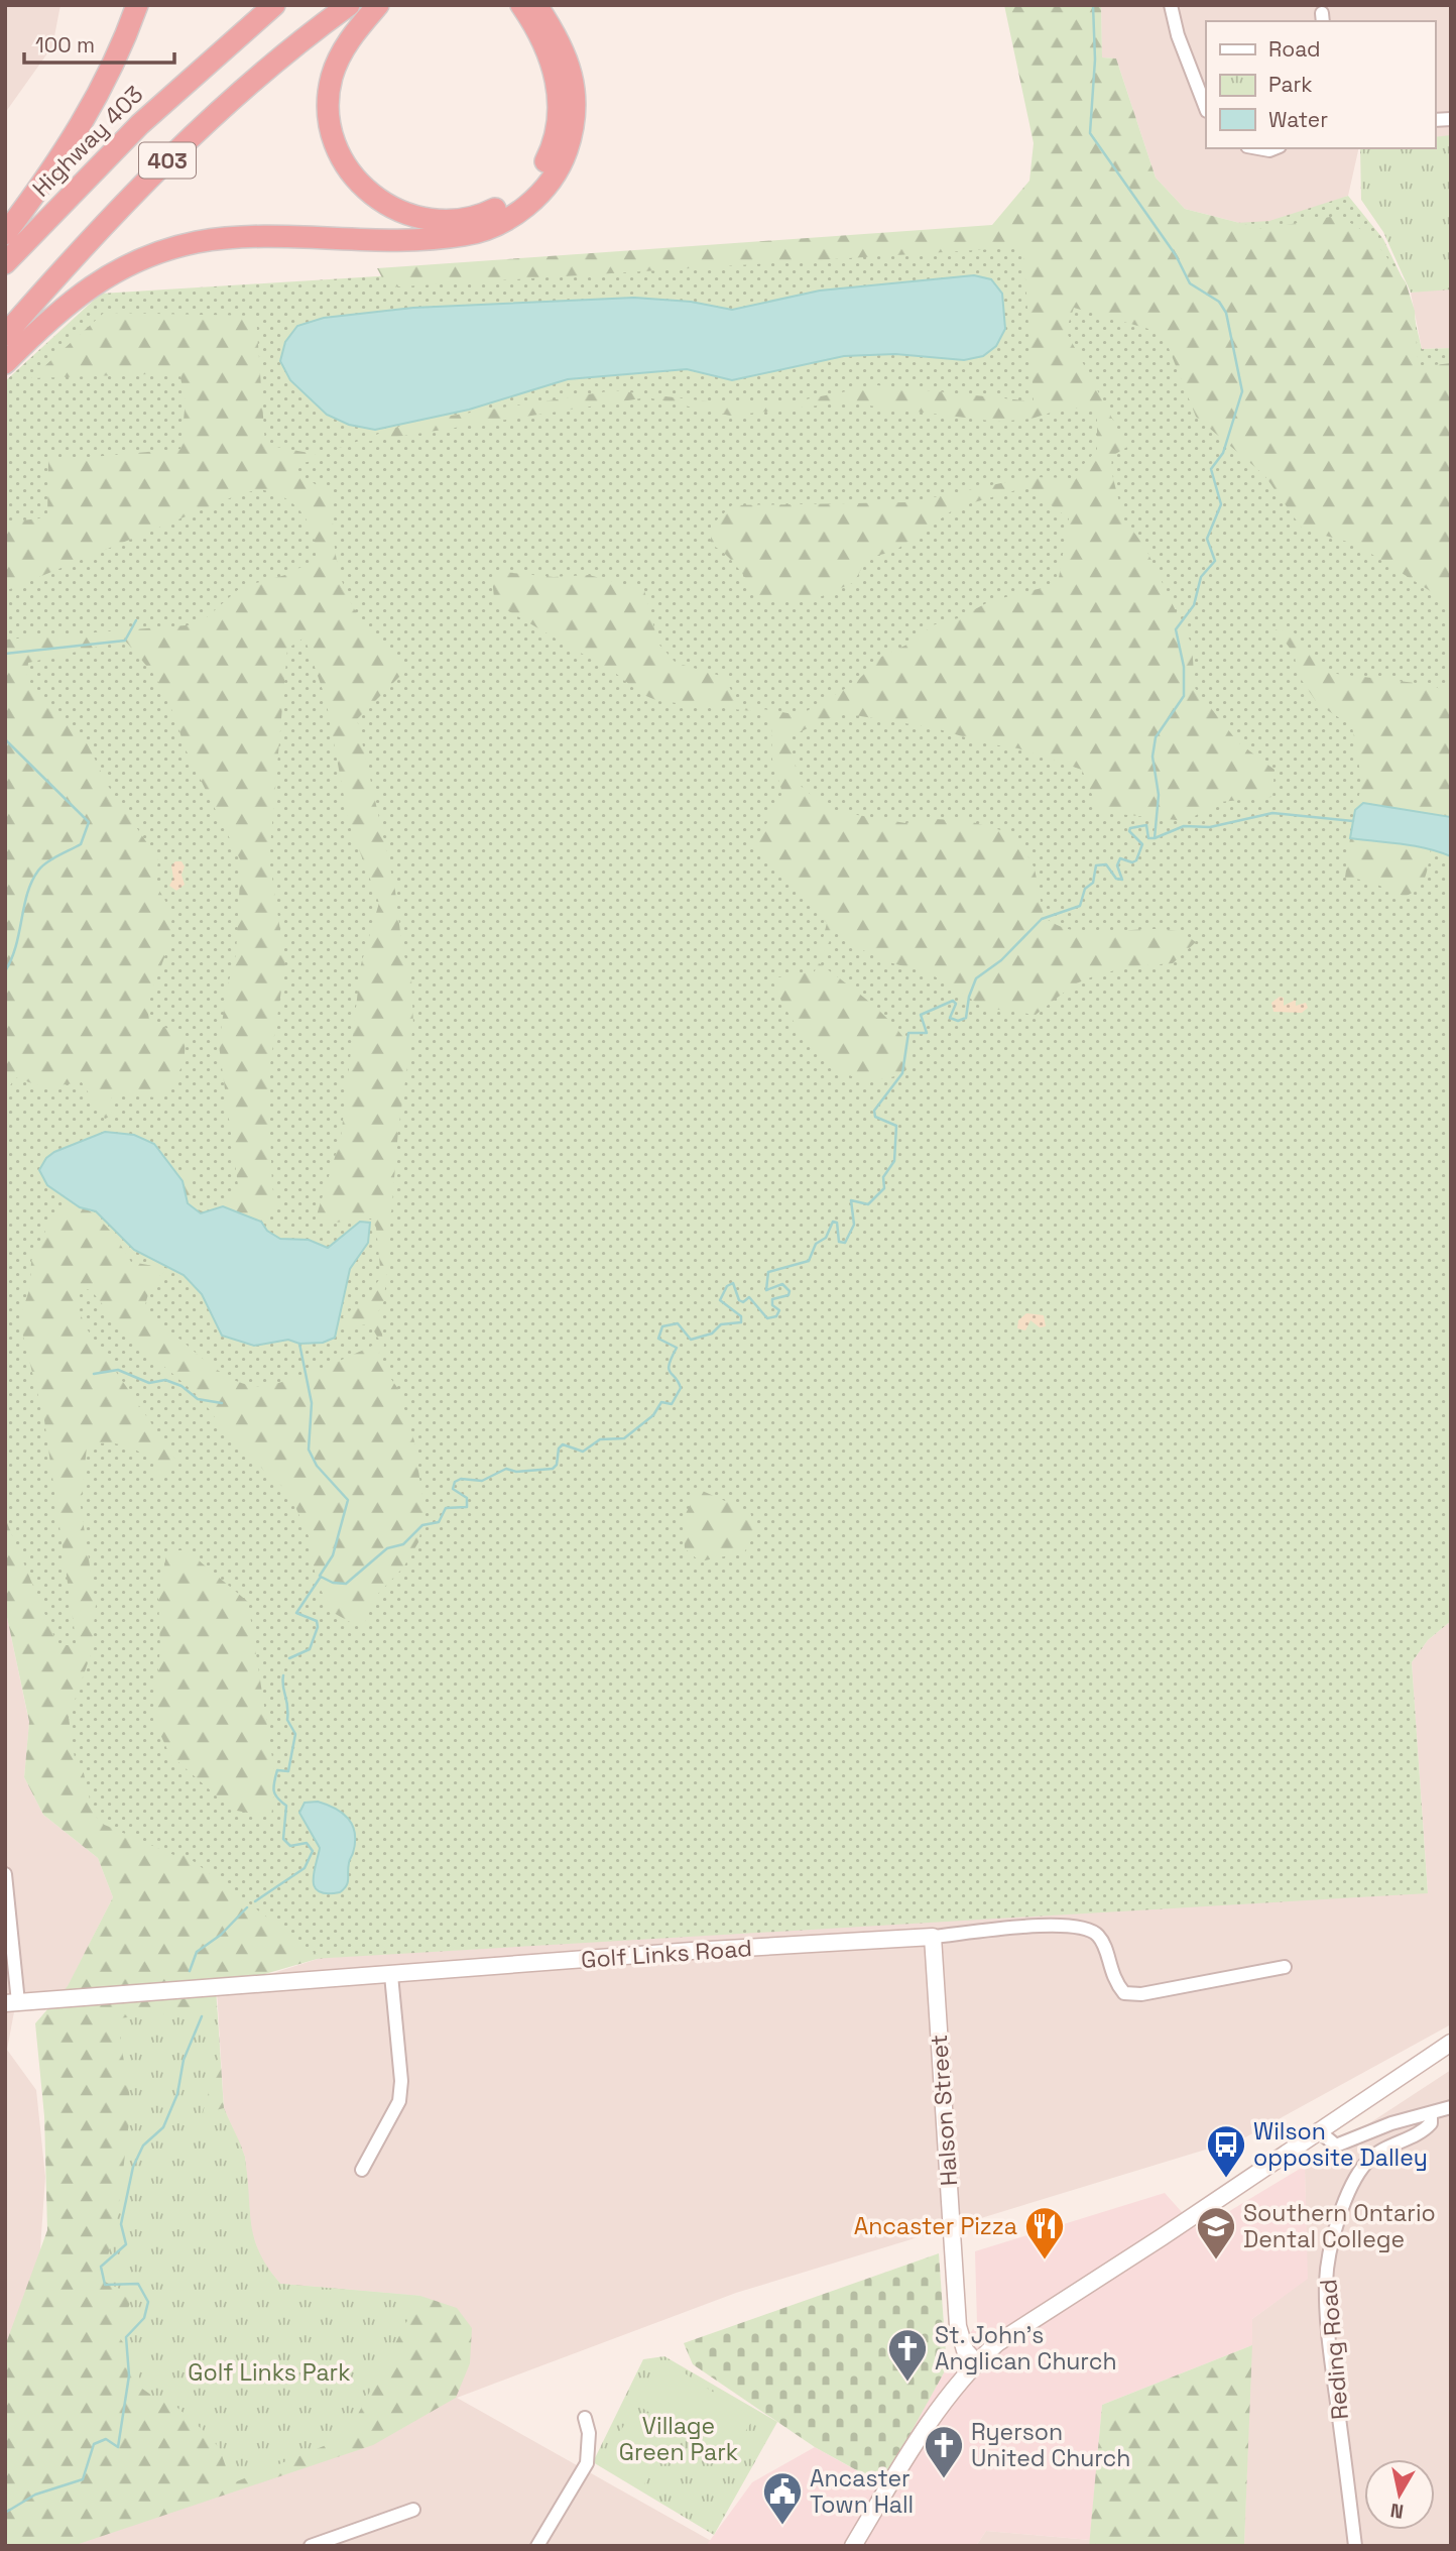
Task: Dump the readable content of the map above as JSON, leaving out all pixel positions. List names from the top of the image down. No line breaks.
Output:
{"streets":{"highway":["Highway 403","403"],"main road":["Golf Links Road","Halson Street"],"street":["Reding Road"]},"crossings":[["Golf Links Road","Halson Street"]],"parks":["Golf Links Park","Village Green Park"],"places":{"bus stop":["Wilson opposite Dalley"],"restaurant":["Ancaster Pizza"],"school or university":["Southern Ontario Dental College"],"church":["St. John's Anglican Church","Ryerson United Church"],"public building":["Ancaster Town Hall"]},"legend":["Road","Park","Water"],"scale_bar":"100 m","north":"bottom"}
